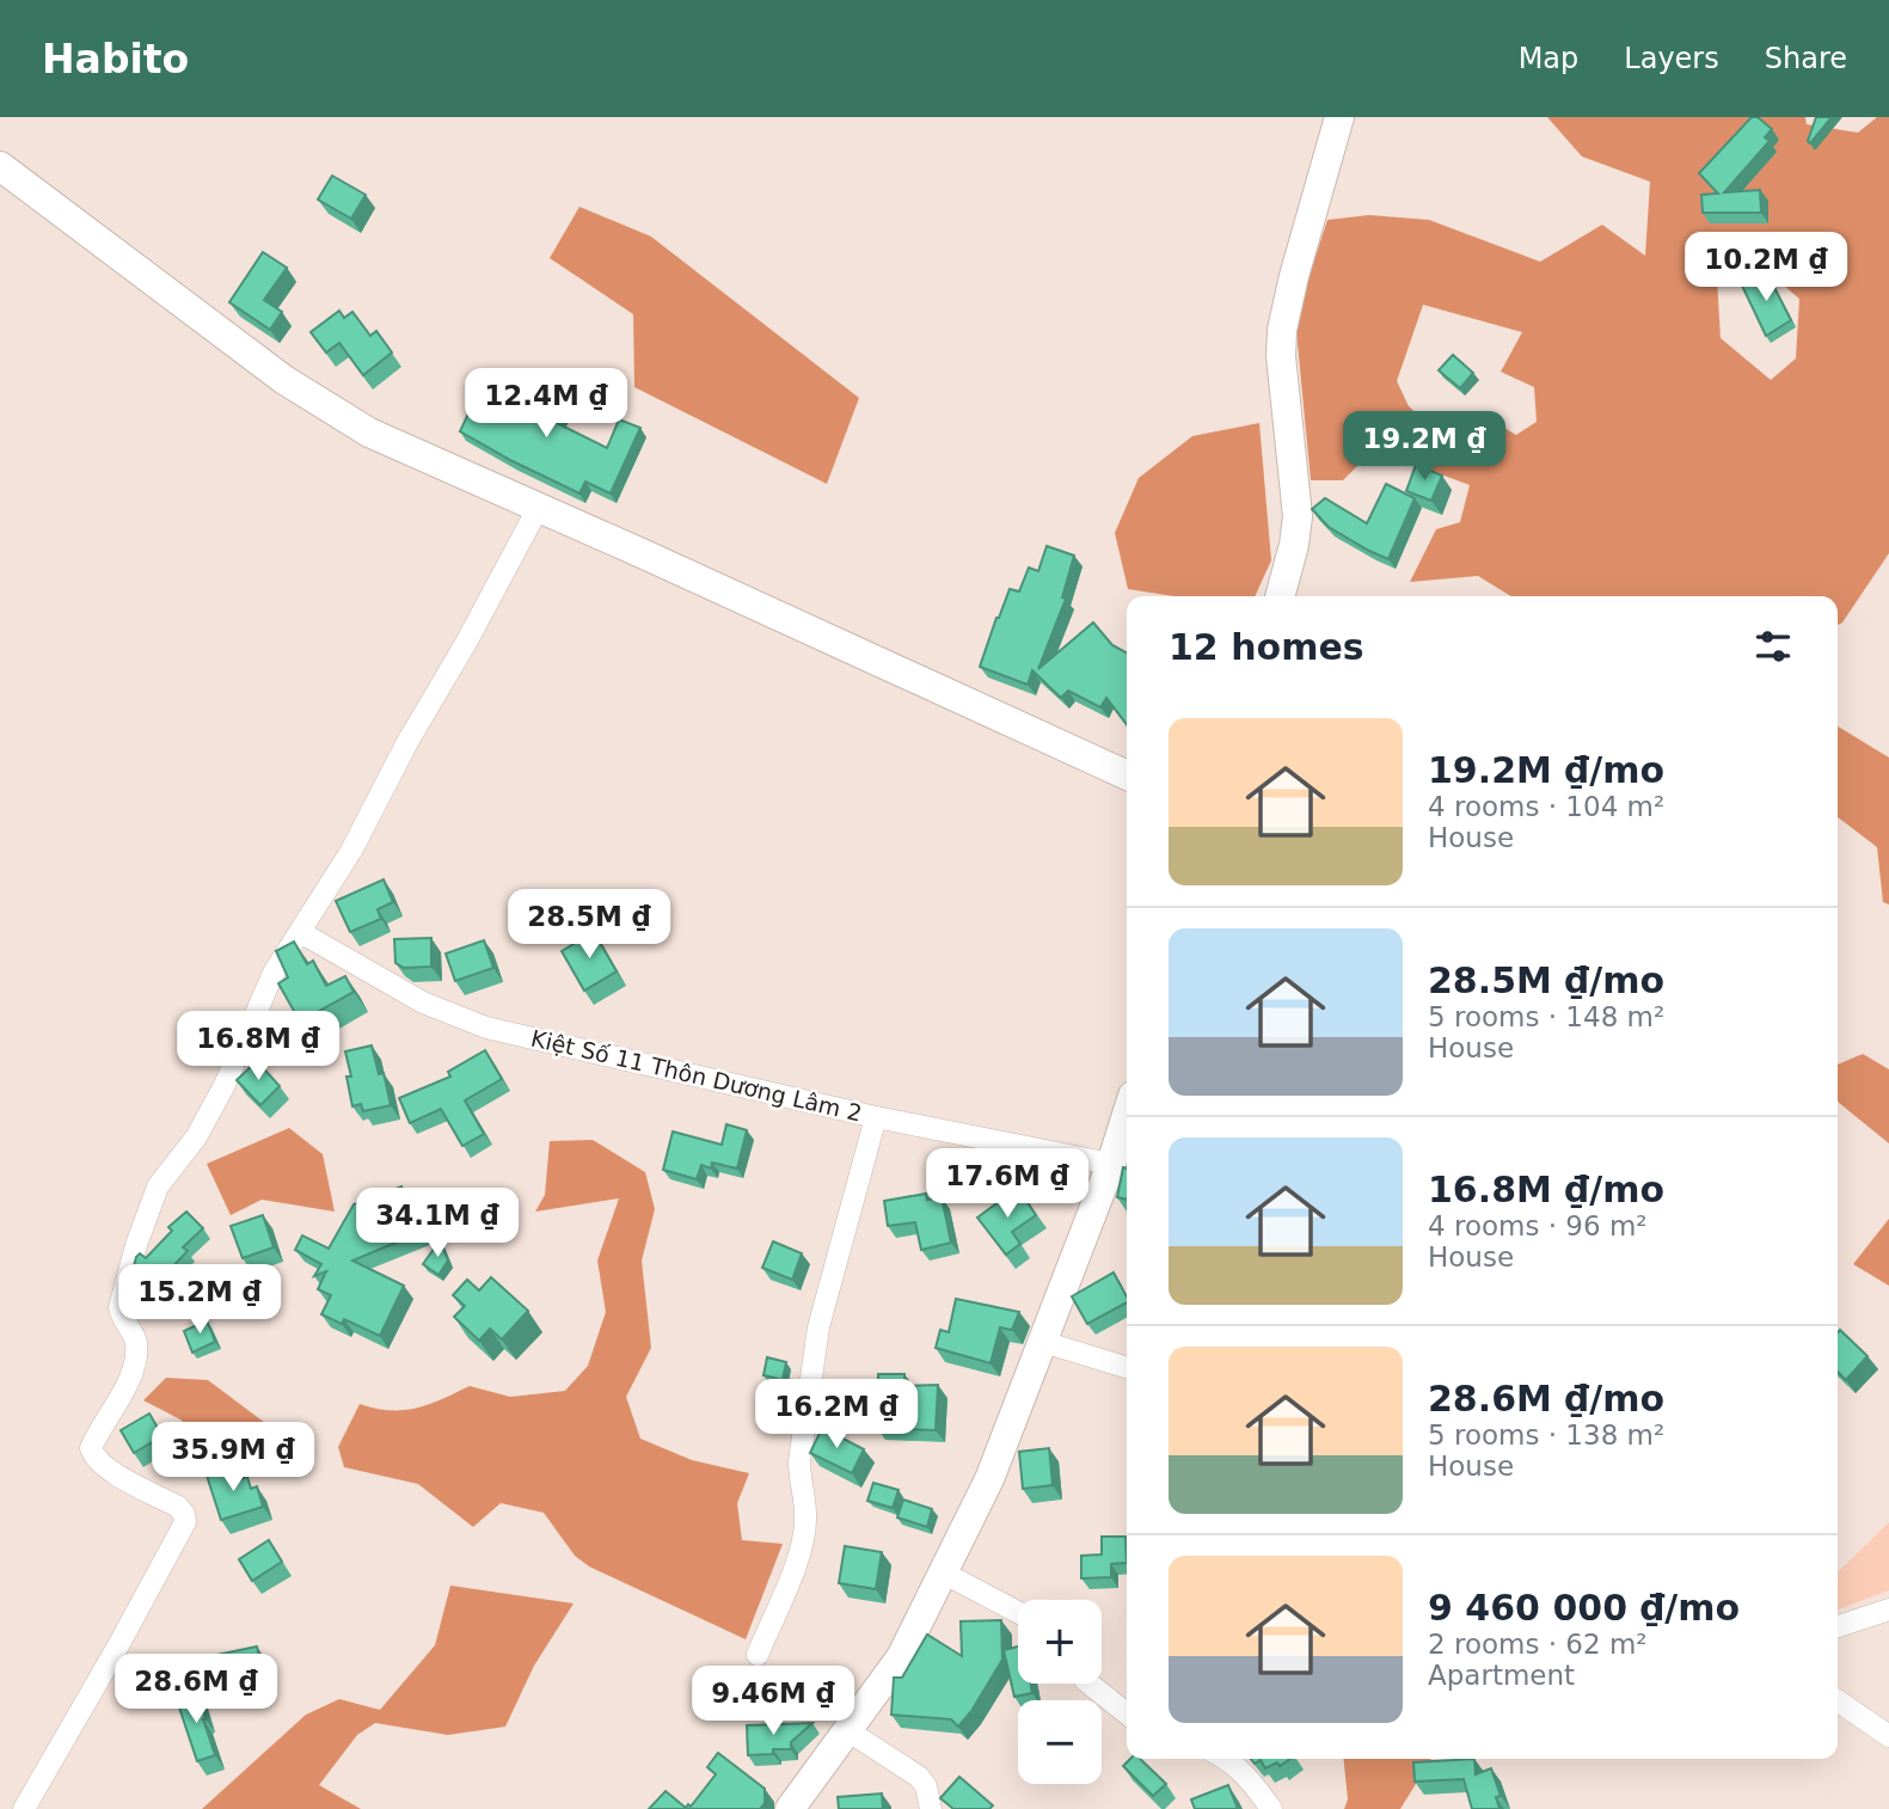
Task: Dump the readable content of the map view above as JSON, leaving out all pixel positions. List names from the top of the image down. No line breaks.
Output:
{"streets":{"street":["Kiệt Số 11 Thôn Dương Lâm 2"]},"page":{"header":"Habito","nav":["Map","Layers","Share"],"price":["10.2M ₫","12.4M ₫","19.2M ₫","28.5M ₫","16.8M ₫","17.6M ₫","34.1M ₫","15.2M ₫","16.2M ₫","35.9M ₫","28.6M ₫","9.46M ₫"],"heading":"12 homes","list":[{"name":"19.2M ₫/mo","note":"4 rooms · 104 m² · House"},{"name":"28.5M ₫/mo","note":"5 rooms · 148 m² · House"},{"name":"16.8M ₫/mo","note":"4 rooms · 96 m² · House"},{"name":"28.6M ₫/mo","note":"5 rooms · 138 m² · House"},{"name":"9 460 000 ₫/mo","note":"2 rooms · 62 m² · Apartment"}],"map_buttons":["+","−"]}}
